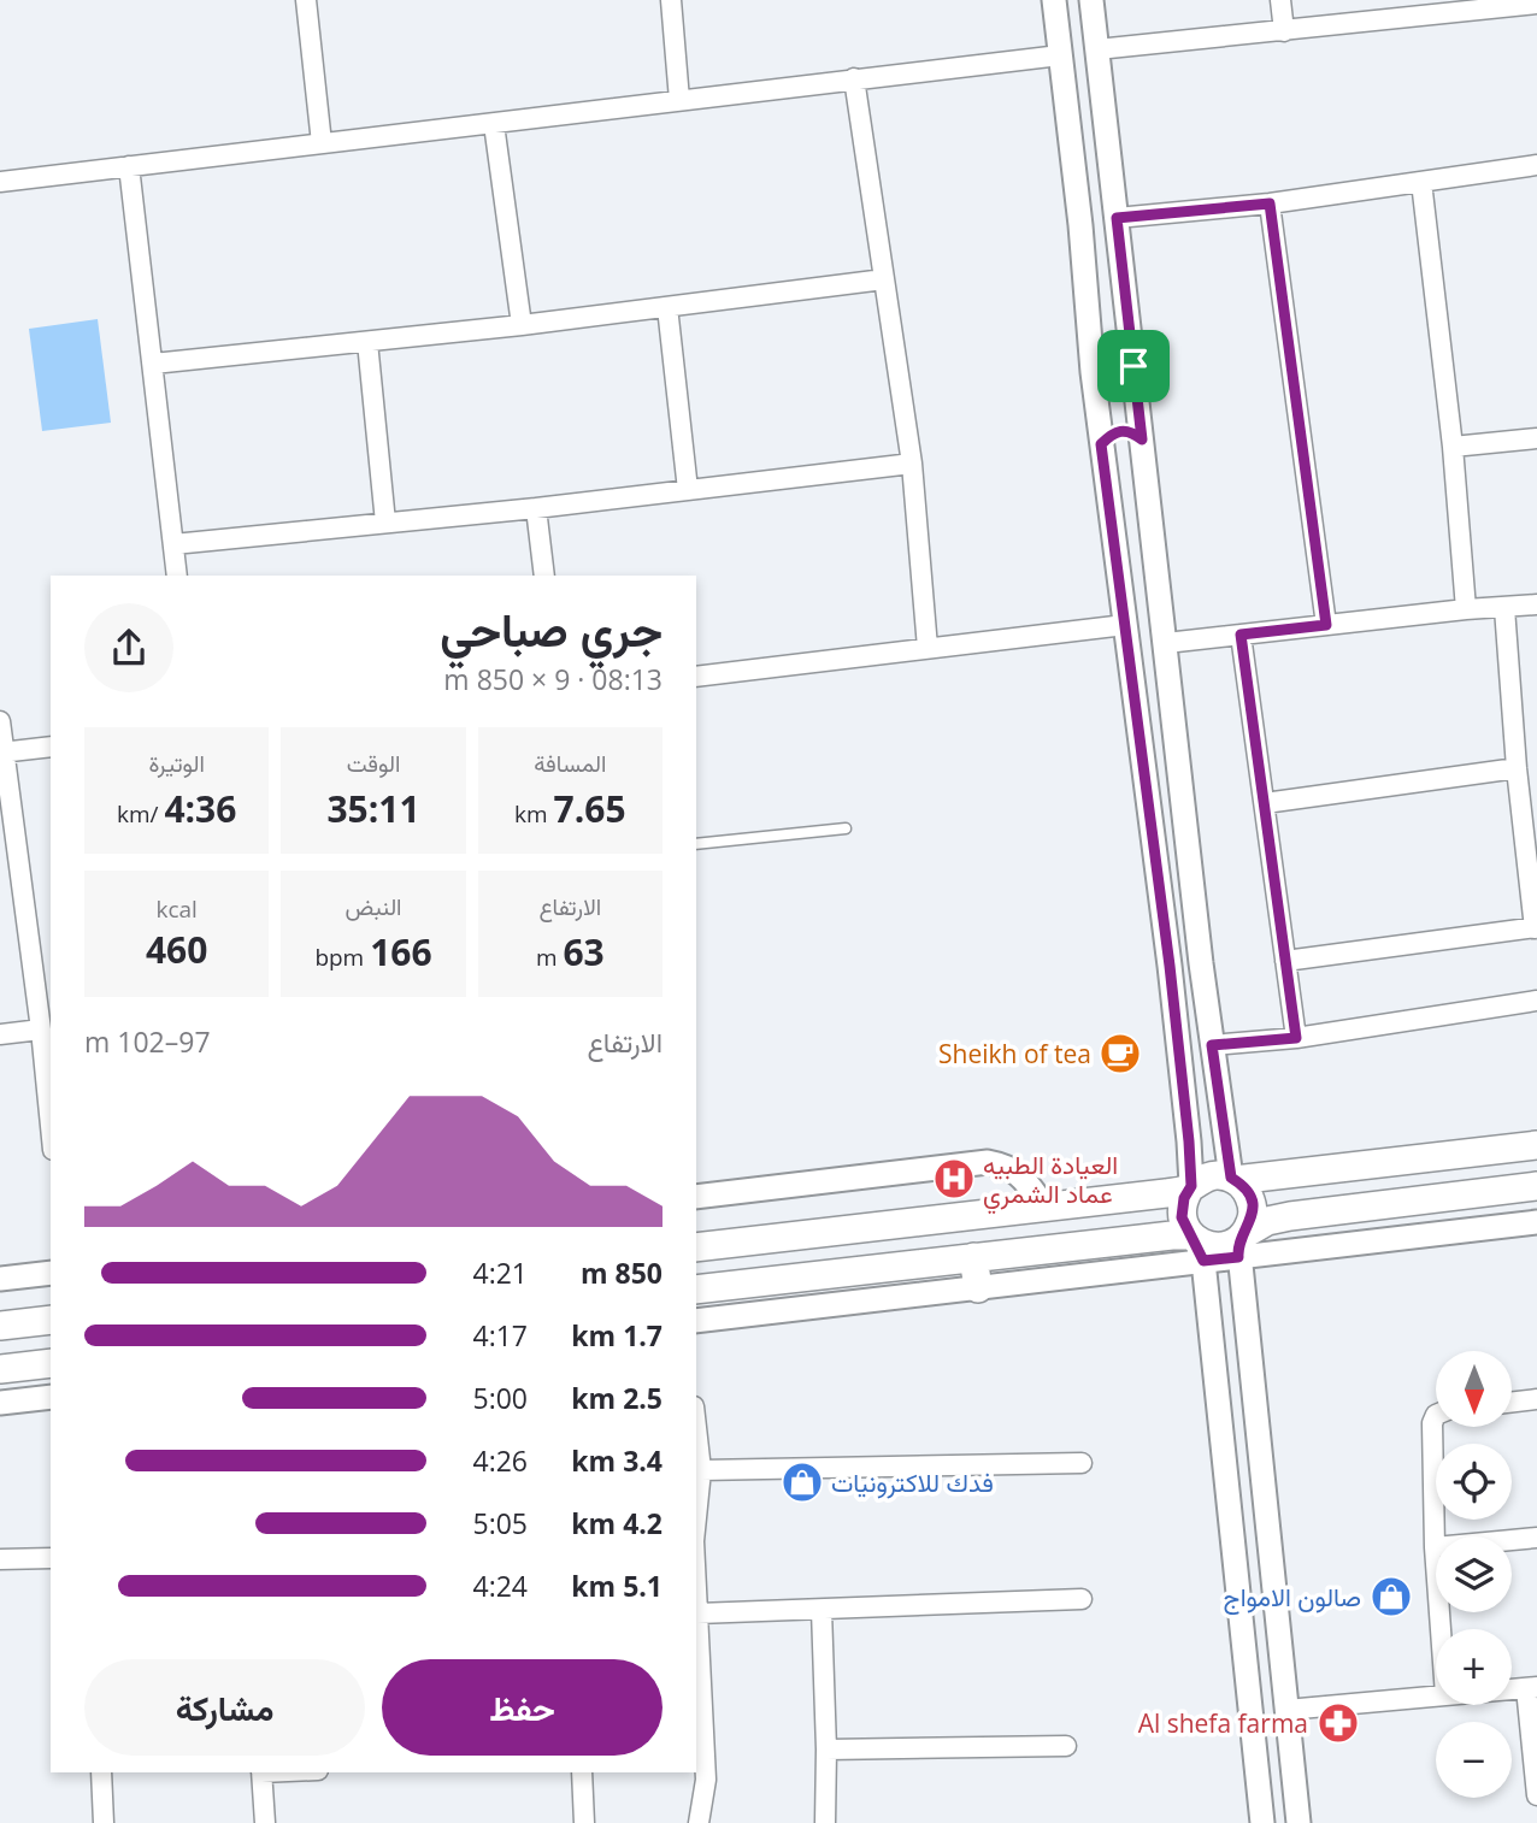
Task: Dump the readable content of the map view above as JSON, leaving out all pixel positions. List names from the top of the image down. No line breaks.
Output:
{"places":{"cafe":["Sheikh of tea"],"hospital":["العيادة الطبيه عماد الشمري"],"shop":["فدك للاكترونيات","صالون الامواج"],"pharmacy":["Al shefa farma"]},"north":"bottom","page":{"heading":["جري صباحي","08:13 · 9 × 850 m"],"stats":[["المسافة","7.65 km"],["الوقت","35:11"],["الوتيرة","4:36 /km"],["الارتفاع","63 m"],["النبض","166 bpm"],["kcal","460"]],"chart":["الارتفاع","97–102 m"],"list":[{"name":"850 m","note":"4:21"},{"name":"1.7 km","note":"4:17"},{"name":"2.5 km","note":"5:00"},{"name":"3.4 km","note":"4:26"},{"name":"4.2 km","note":"5:05"},{"name":"5.1 km","note":"4:24"}],"map_buttons":["+","−"],"buttons":["حفظ","مشاركة"]}}
